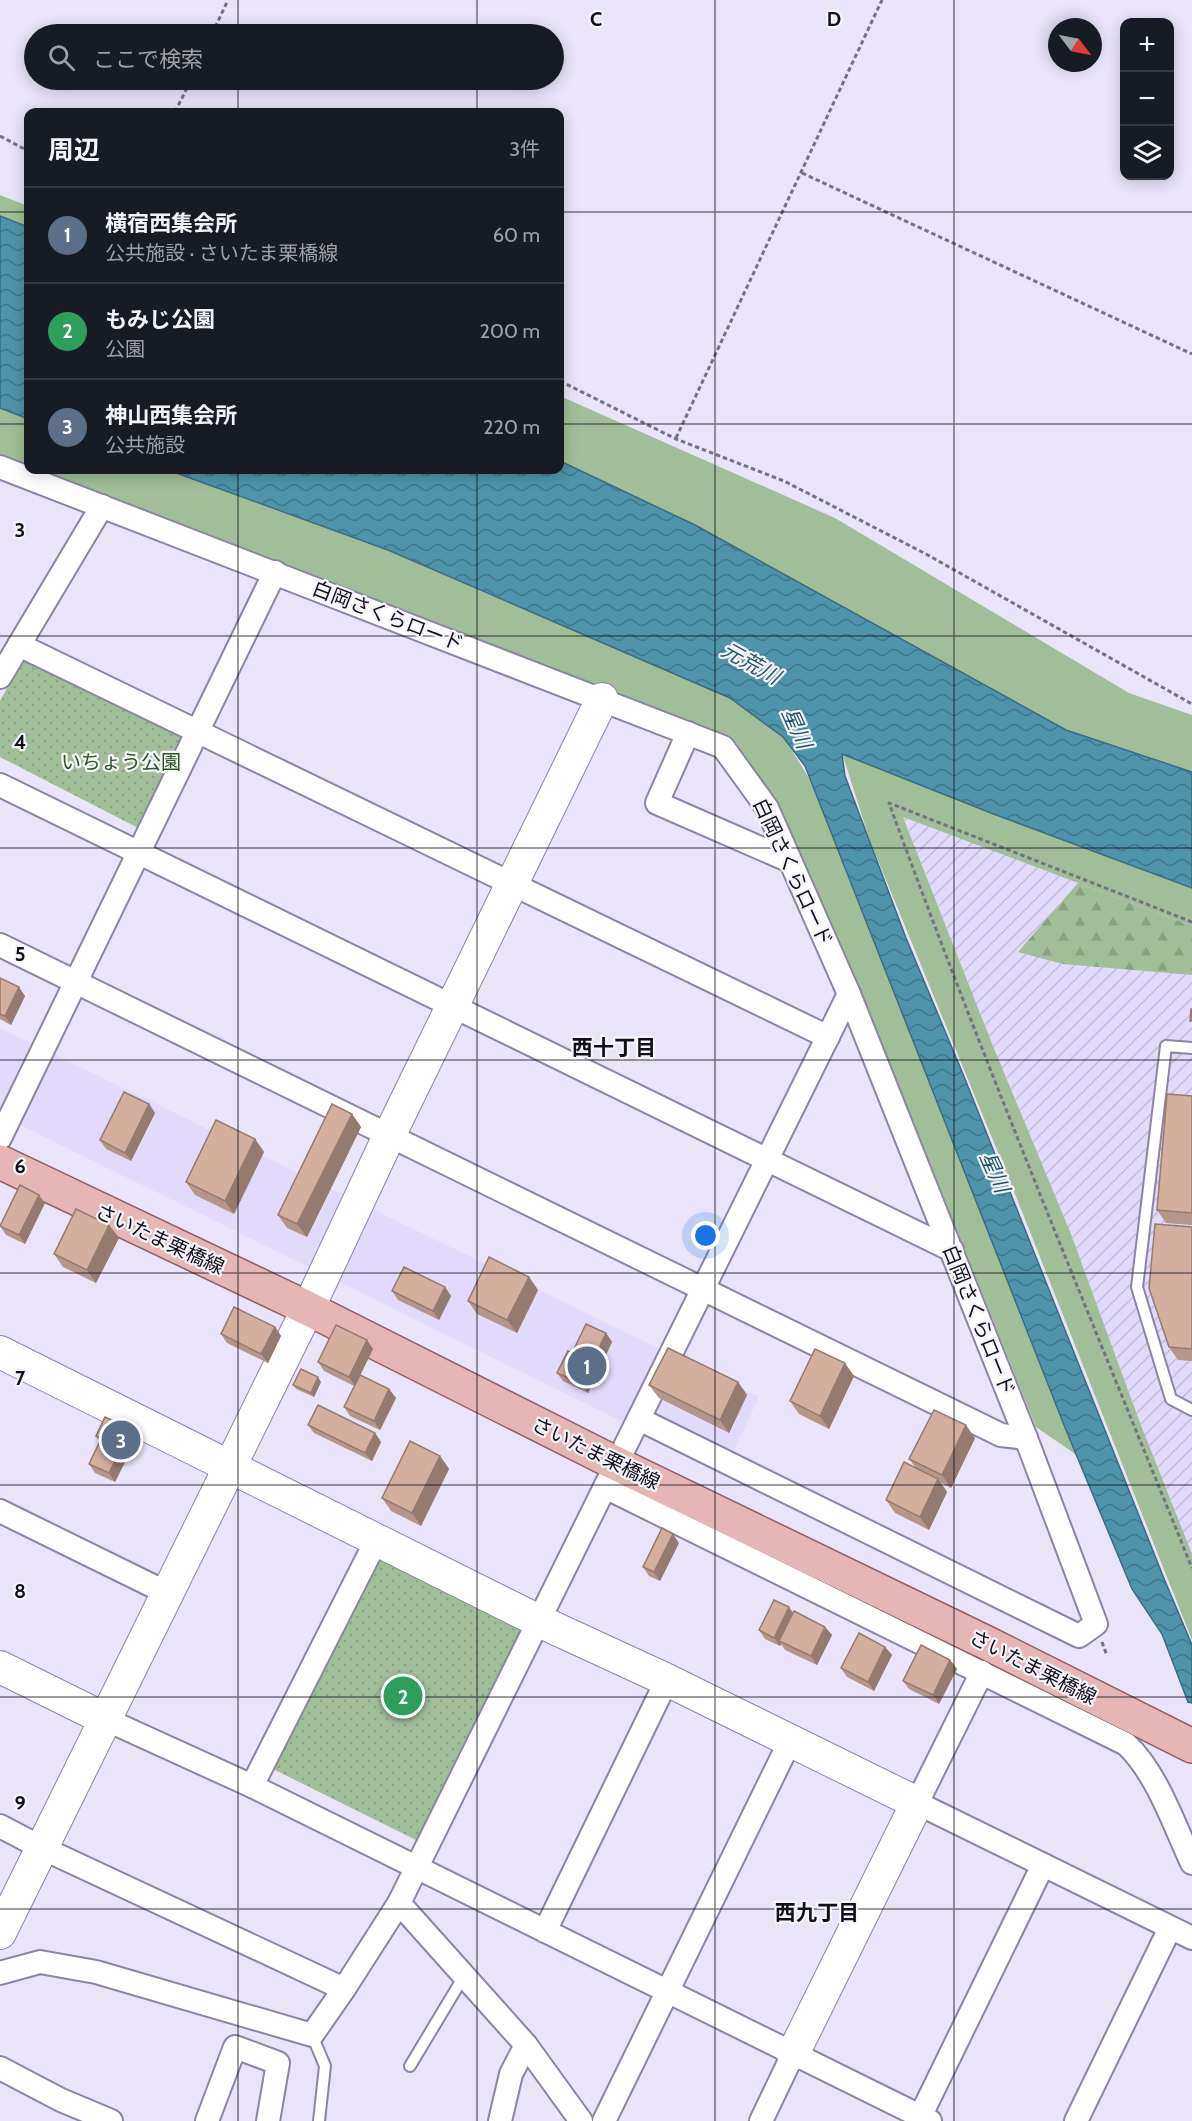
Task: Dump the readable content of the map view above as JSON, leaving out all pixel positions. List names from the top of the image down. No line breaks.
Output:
{"streets":{"main road":["さいたま栗橋線"],"street":["白岡さくらロード"]},"crossings":[["白岡さくらロード","さいたま栗橋線"]],"districts":["西十丁目","西九丁目"],"water":["元荒川","星川"],"parks":["いちょう公園"],"north":"bottom right","page":{"map_buttons":["+","−"],"search":"ここで検索","heading":["周辺","3件"],"list":[{"mark":"1","name":"横宿西集会所","note":"公共施設 · さいたま栗橋線","value":"60 m"},{"mark":"2","name":"もみじ公園","note":"公園","value":"200 m"},{"mark":"3","name":"神山西集会所","note":"公共施設","value":"220 m"}],"pins":["1","3","2"]},"grid":{"columns":["C","D"],"rows":["3","4","5","6","7","8","9"]}}
